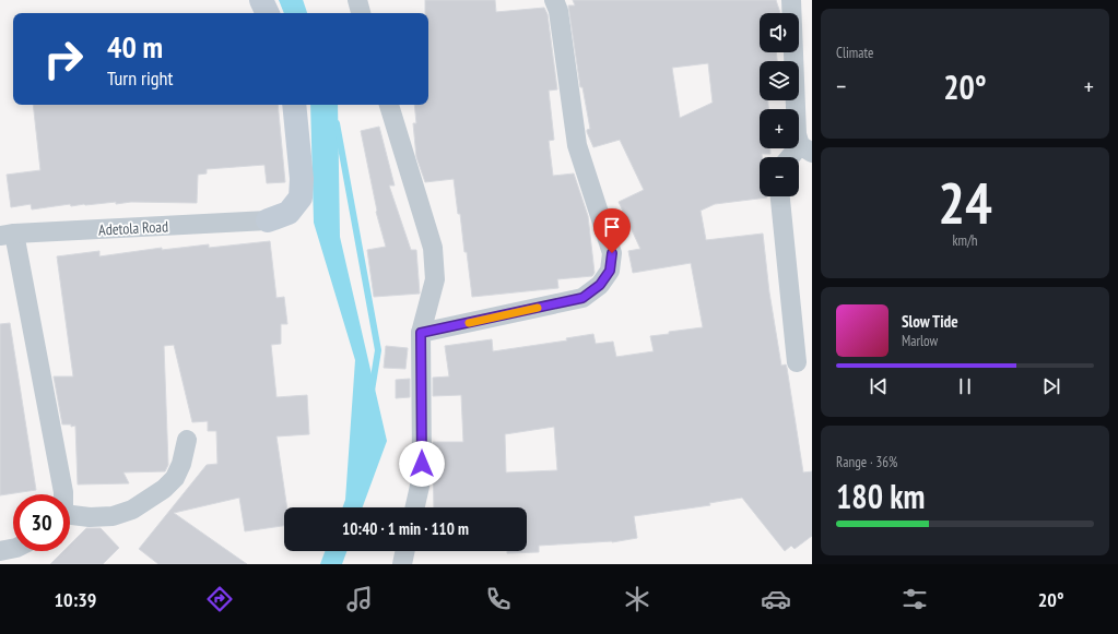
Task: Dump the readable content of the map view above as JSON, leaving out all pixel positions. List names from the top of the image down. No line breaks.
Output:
{"streets":{"street":["Adetola Road"]},"page":{"tile":["Climate",["24","km/h"],["Range · 36%","180 km"]],"map_buttons":["+","−"],"turn":["40 m","Turn right"],"heat":["−","20°","+"],"song":["Slow Tide","Marlow"],"limit":"30","trip":"10:40 · 1 min · 110 m","tabs":["10:39","20°"]}}
